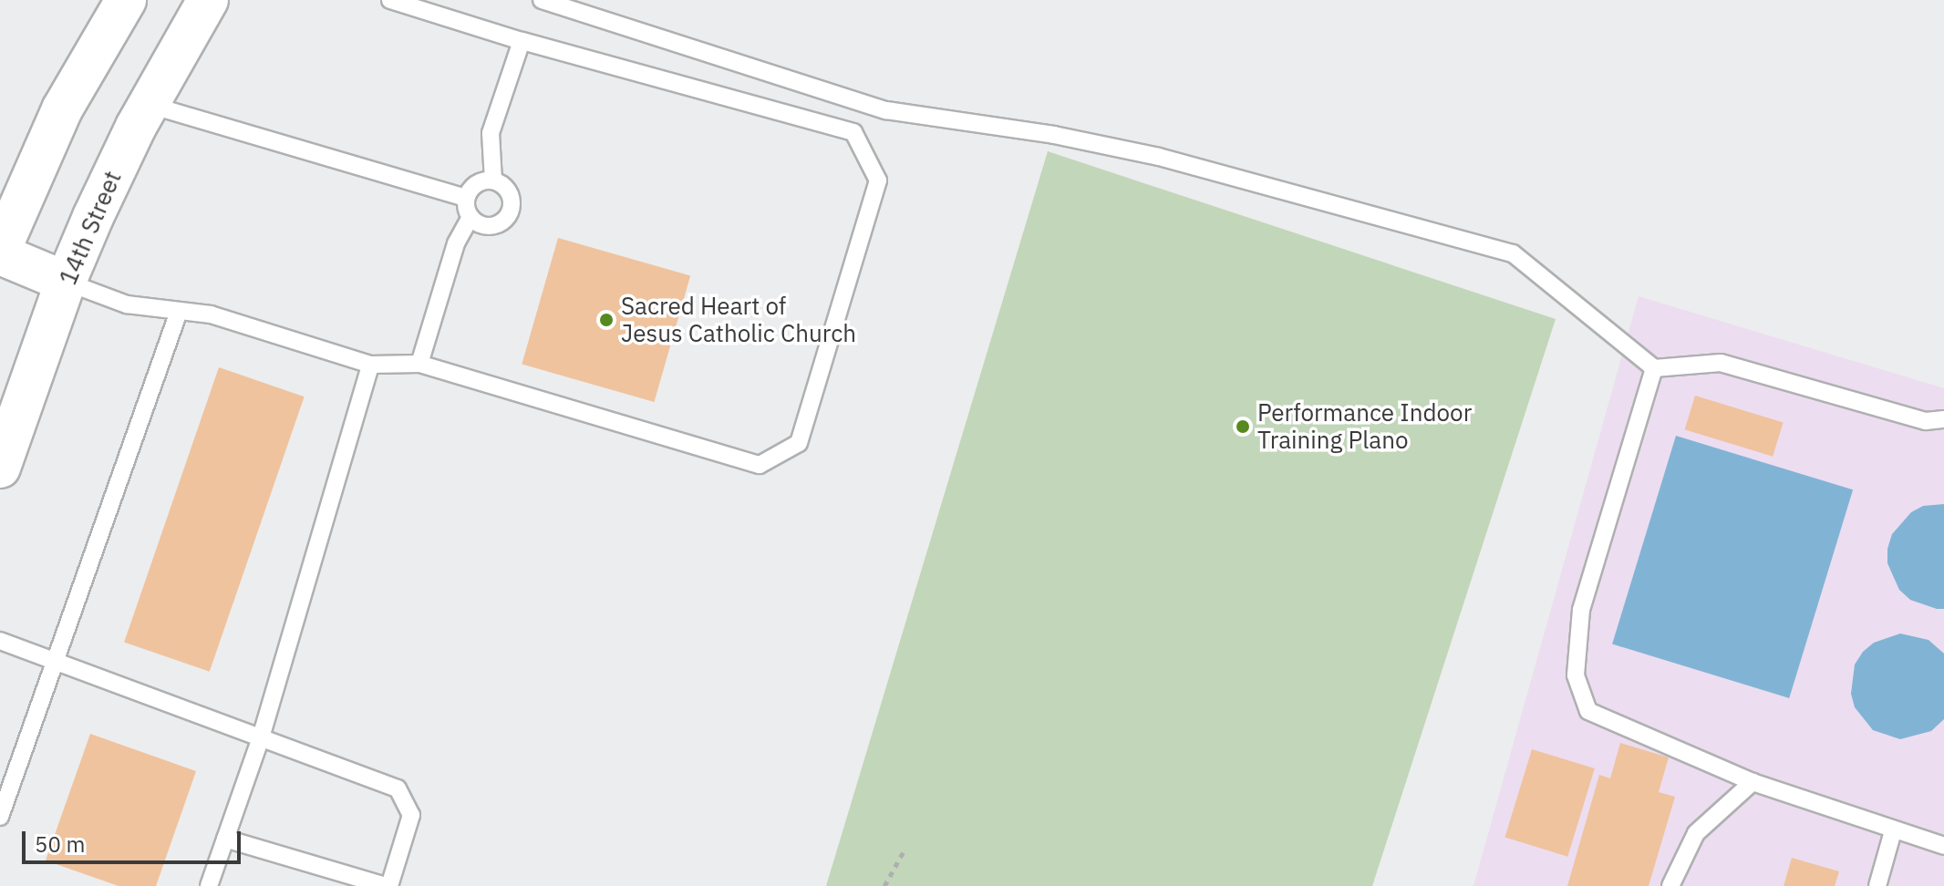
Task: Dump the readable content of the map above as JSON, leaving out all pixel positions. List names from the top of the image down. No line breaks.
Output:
{"streets":{"main road":["14th Street"]},"places":["Sacred Heart of Jesus Catholic Church","Performance Indoor Training Plano"],"scale_bar":"50 m"}
